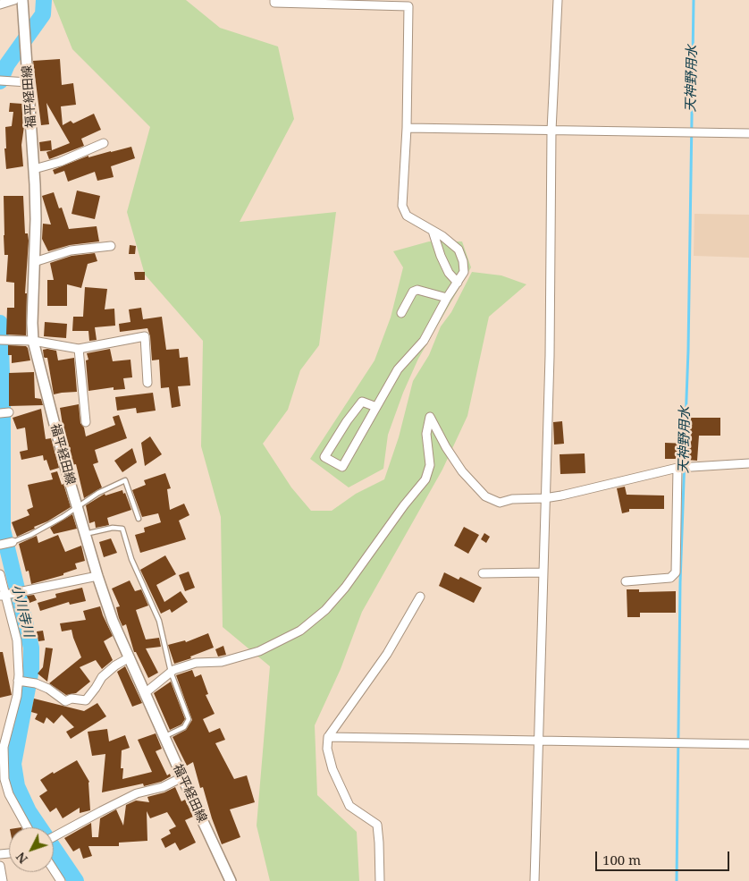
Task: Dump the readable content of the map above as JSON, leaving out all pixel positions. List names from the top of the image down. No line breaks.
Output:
{"streets":{"main road":["福平経田線"]},"water":["天神野用水","小川寺川"],"scale_bar":"100 m","north":"bottom left"}
